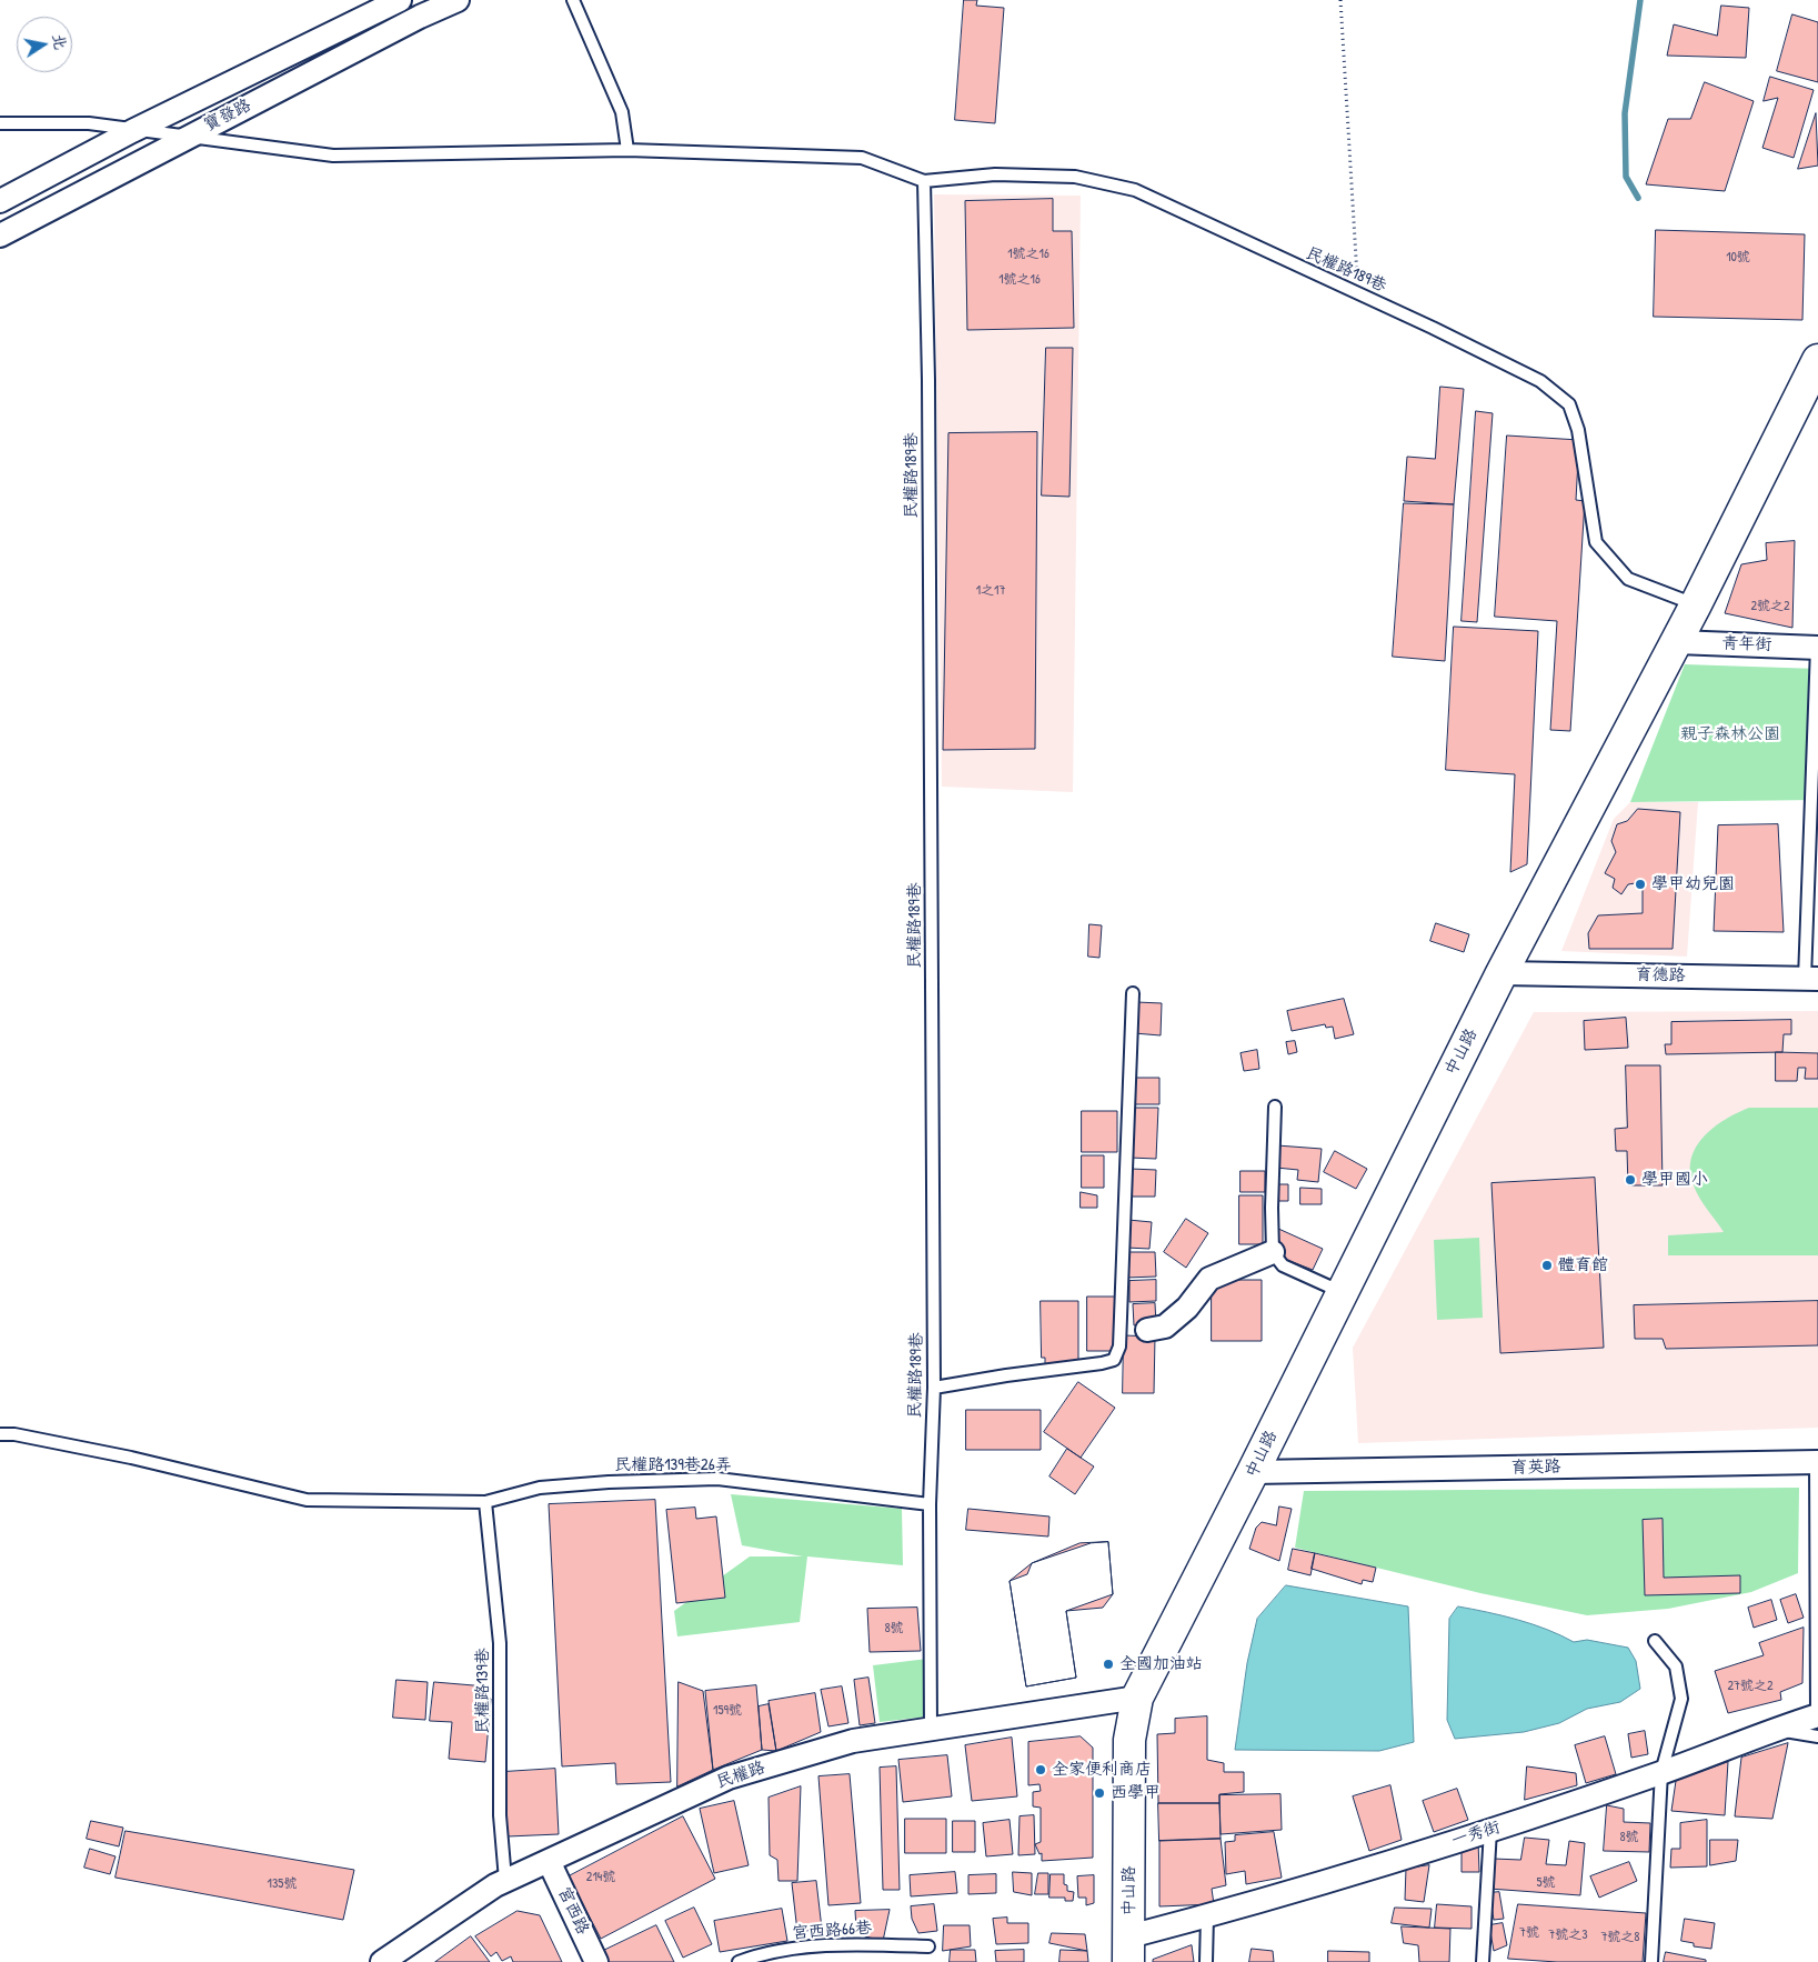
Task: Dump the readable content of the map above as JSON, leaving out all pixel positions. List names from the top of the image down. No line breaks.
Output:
{"streets":{"main road":["中山路"],"street":["寶發路","青年街","育德路","育英路","民權路","一秀街","宮西路"],"lane":["民權路189巷","民權路139巷26弄","民權路139巷","宮西路66巷"]},"crossings":[["民權路189巷","中山路"],["民權路189巷","民權路139巷26弄"],["民權路189巷","民權路"],["青年街","中山路"],["育德路","中山路"],["中山路","育英路"],["中山路","民權路"],["中山路","一秀街"],["民權路139巷26弄","民權路139巷"],["民權路139巷","民權路"],["民權路","宮西路"]],"parks":["親子森林公園"],"places":["學甲幼兒園","學甲國小","體育館","全國加油站","全家便利商店","西學甲"],"house_numbers":["1號之16","10號","1號之16","1之17","2號之2","8號","27號之2","159號","8號","214號","5號","135號","7號","7號之3","7號之8"],"north":"right"}
